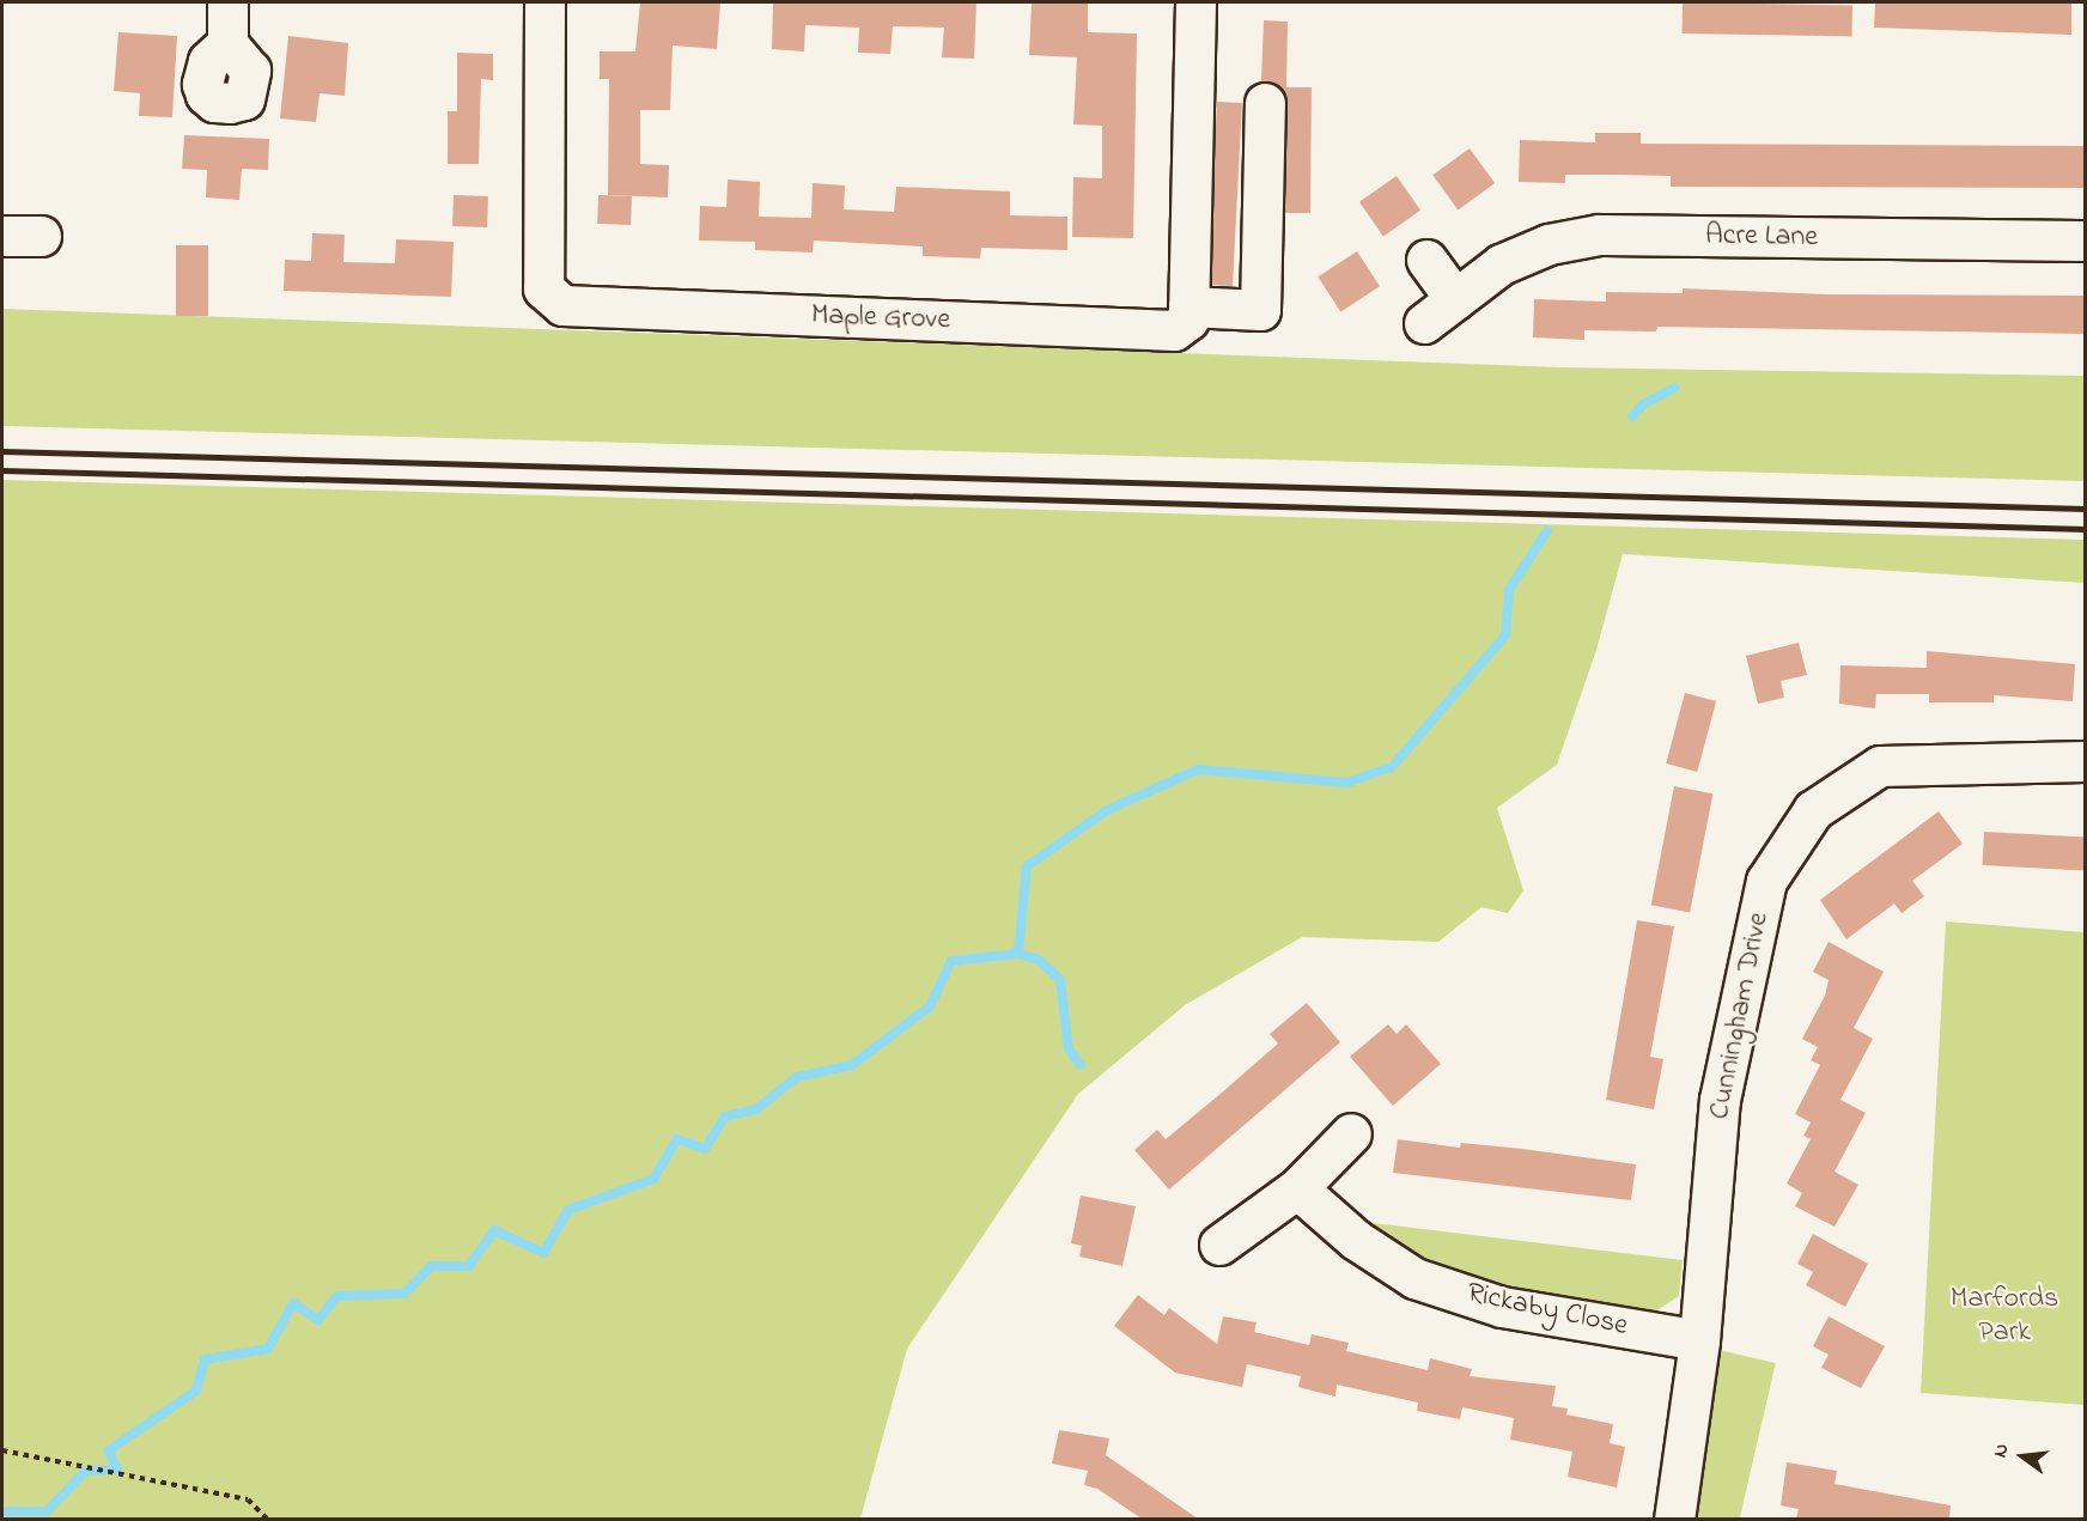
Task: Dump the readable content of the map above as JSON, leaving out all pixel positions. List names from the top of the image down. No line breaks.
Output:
{"streets":{"street":["Acre Lane","Maple Grove","Cunningham Drive","Rickaby Close"]},"crossings":[["Cunningham Drive","Rickaby Close"]],"parks":["Marfords Park"],"north":"left"}
